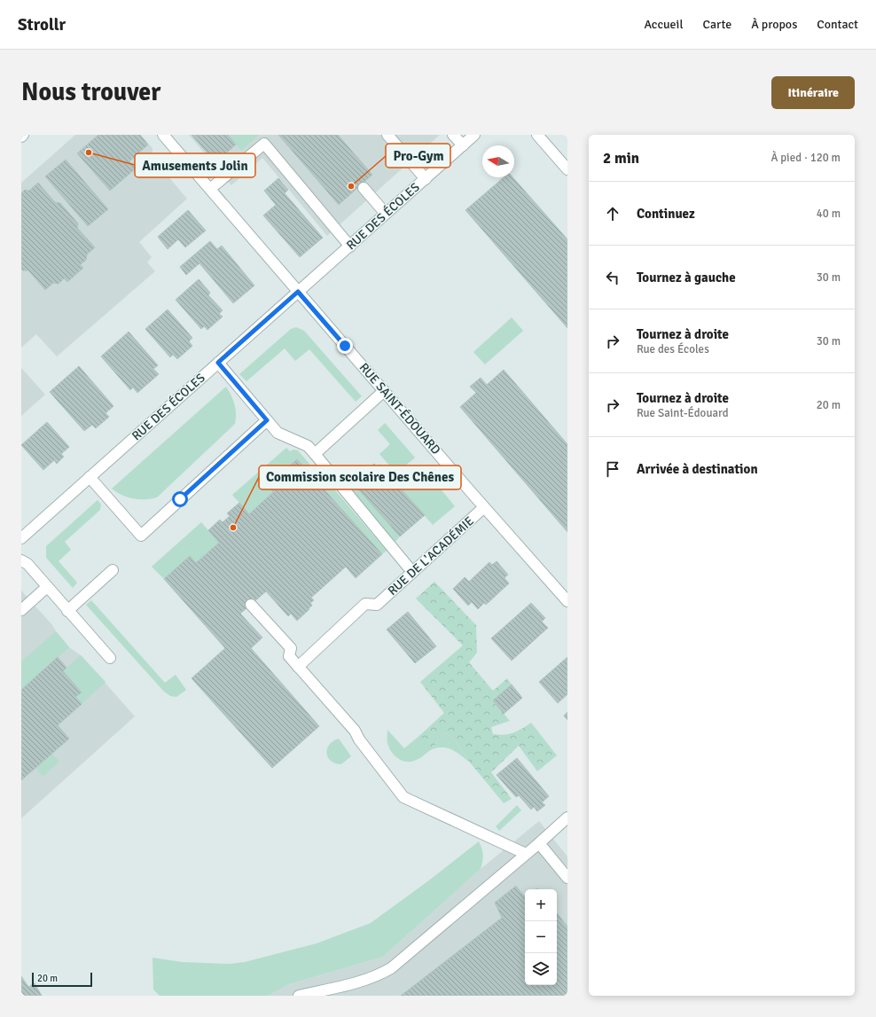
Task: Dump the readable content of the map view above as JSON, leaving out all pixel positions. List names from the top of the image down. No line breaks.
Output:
{"streets":{"street":["RUE DES ÉCOLES","RUE SAINT-ÉDOUARD","RUE DE L'ACADÉMIE"]},"crossings":[["RUE DES ÉCOLES","RUE SAINT-ÉDOUARD"],["RUE SAINT-ÉDOUARD","RUE DE L'ACADÉMIE"]],"places":["Amusements Jolin","Pro-Gym","Commission scolaire Des Chênes"],"scale_bar":"20 m","north":"left","page":{"header":"Strollr","nav":["Accueil","Carte","À propos","Contact"],"buttons":"Itinéraire","title":"Nous trouver","heading":["2 min","À pied · 120 m"],"list":[["Continuez","40 m"],["Tournez à gauche","30 m"],["Tournez à droite","Rue des Écoles","30 m"],["Tournez à droite","Rue Saint-Édouard","20 m"],"Arrivée à destination"],"map_buttons":["+","−"],"scale":"20 m"}}
